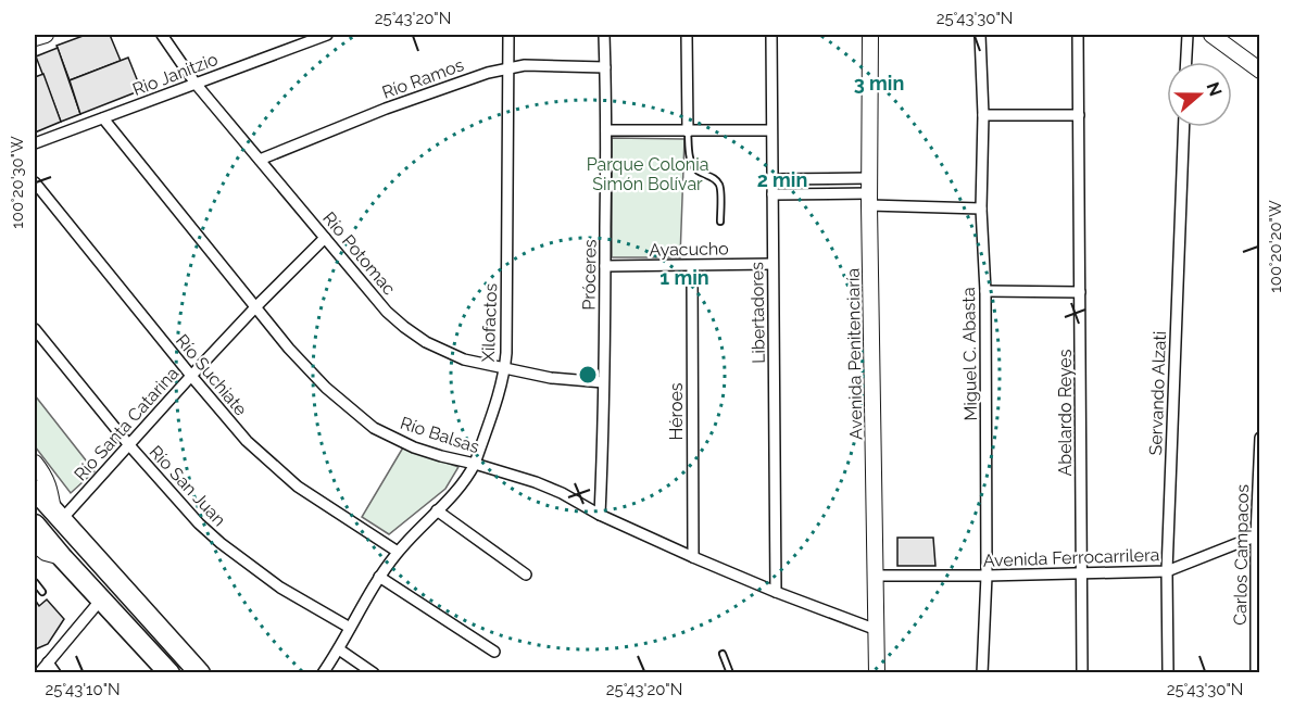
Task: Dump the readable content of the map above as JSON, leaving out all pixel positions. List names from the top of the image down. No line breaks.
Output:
{"streets":{"street":["Rio Janitzio","Río Ramos","Ayacucho","Río Potomac","Próceres","Libertadores","Xilofactos","Avenida Penitenciaría","Miguel C. Abasta","Río Suchiate","Servando Alzati","Héroes","Abelardo Reyes","Río Santa Catarina","Río Balsas","Río San Juan","Carlos Campacos","Avenida Ferrocarrilera"]},"crossings":[["Rio Janitzio","Río Potomac"],["Rio Janitzio","Río Balsas"],["Río Ramos","Río Potomac"],["Río Ramos","Próceres"],["Río Ramos","Xilofactos"],["Ayacucho","Próceres"],["Ayacucho","Libertadores"],["Ayacucho","Héroes"],["Río Potomac","Próceres"],["Río Potomac","Xilofactos"],["Río Potomac","Río Santa Catarina"],["Próceres","Río Balsas"],["Libertadores","Río Balsas"],["Xilofactos","Río Suchiate"],["Xilofactos","Río Balsas"],["Xilofactos","Río San Juan"],["Avenida Penitenciaría","Río Balsas"],["Avenida Penitenciaría","Avenida Ferrocarrilera"],["Miguel C. Abasta","Avenida Ferrocarrilera"],["Río Suchiate","Río Santa Catarina"],["Servando Alzati","Avenida Ferrocarrilera"],["Héroes","Río Balsas"],["Abelardo Reyes","Avenida Ferrocarrilera"],["Río Santa Catarina","Río Balsas"],["Río Santa Catarina","Río San Juan"],["Carlos Campacos","Avenida Ferrocarrilera"]],"parks":["Parque Colonia Simón Bolívar"],"north":"right","coordinates":["25°43'20\"N","25°43'30\"N","100°20'30\"W","100°20'20\"W","25°43'10\"N"],"rings":["3 min","2 min","1 min"]}
